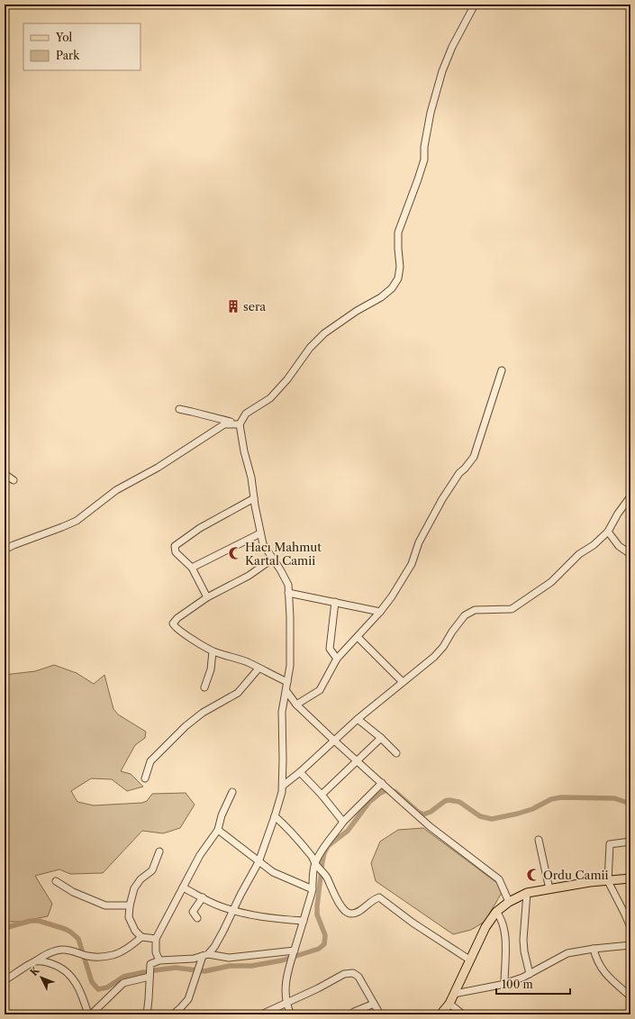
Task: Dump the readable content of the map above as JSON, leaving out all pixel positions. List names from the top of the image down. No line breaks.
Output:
{"places":{"building":["sera"],"mosque":["Hacı Mahmut Kartal Camii","Ordu Camii"]},"legend":["Yol","Park"],"scale_bar":"100 m","north":"top left"}
